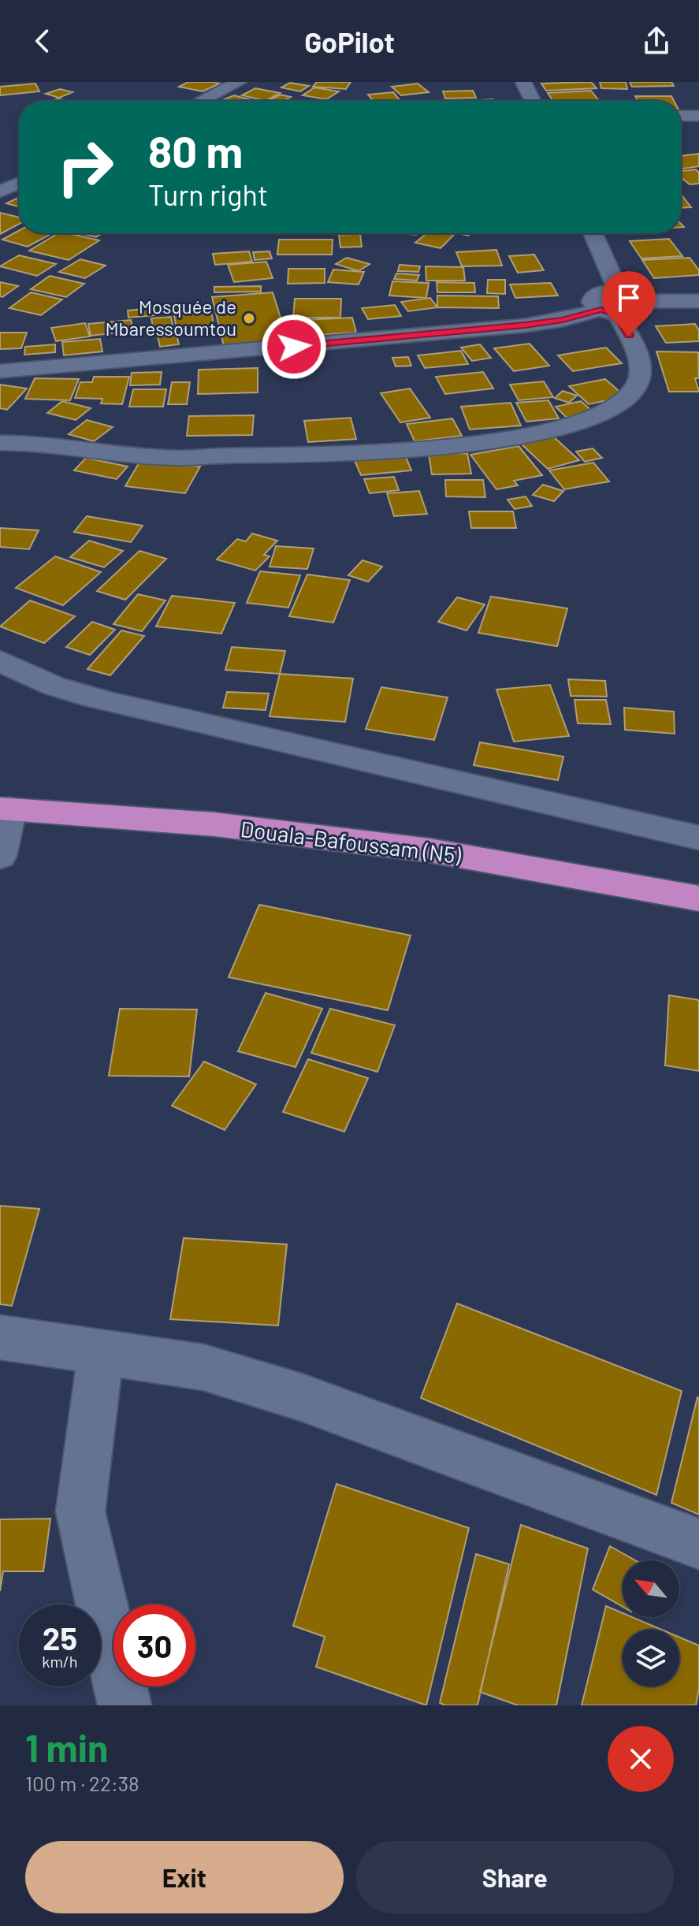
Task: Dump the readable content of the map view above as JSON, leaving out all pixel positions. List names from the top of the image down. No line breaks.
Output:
{"streets":{"highway":["Douala-Bafoussam (N5)"]},"places":["Mosquée de Mbaressoumtou"],"north":"top left","page":{"header":"GoPilot","turn":["80 m","Turn right"],"speed":"25 km/h","limit":"30","heading":["1 min","100 m · 22:38"],"buttons":["Exit","Share"]}}
